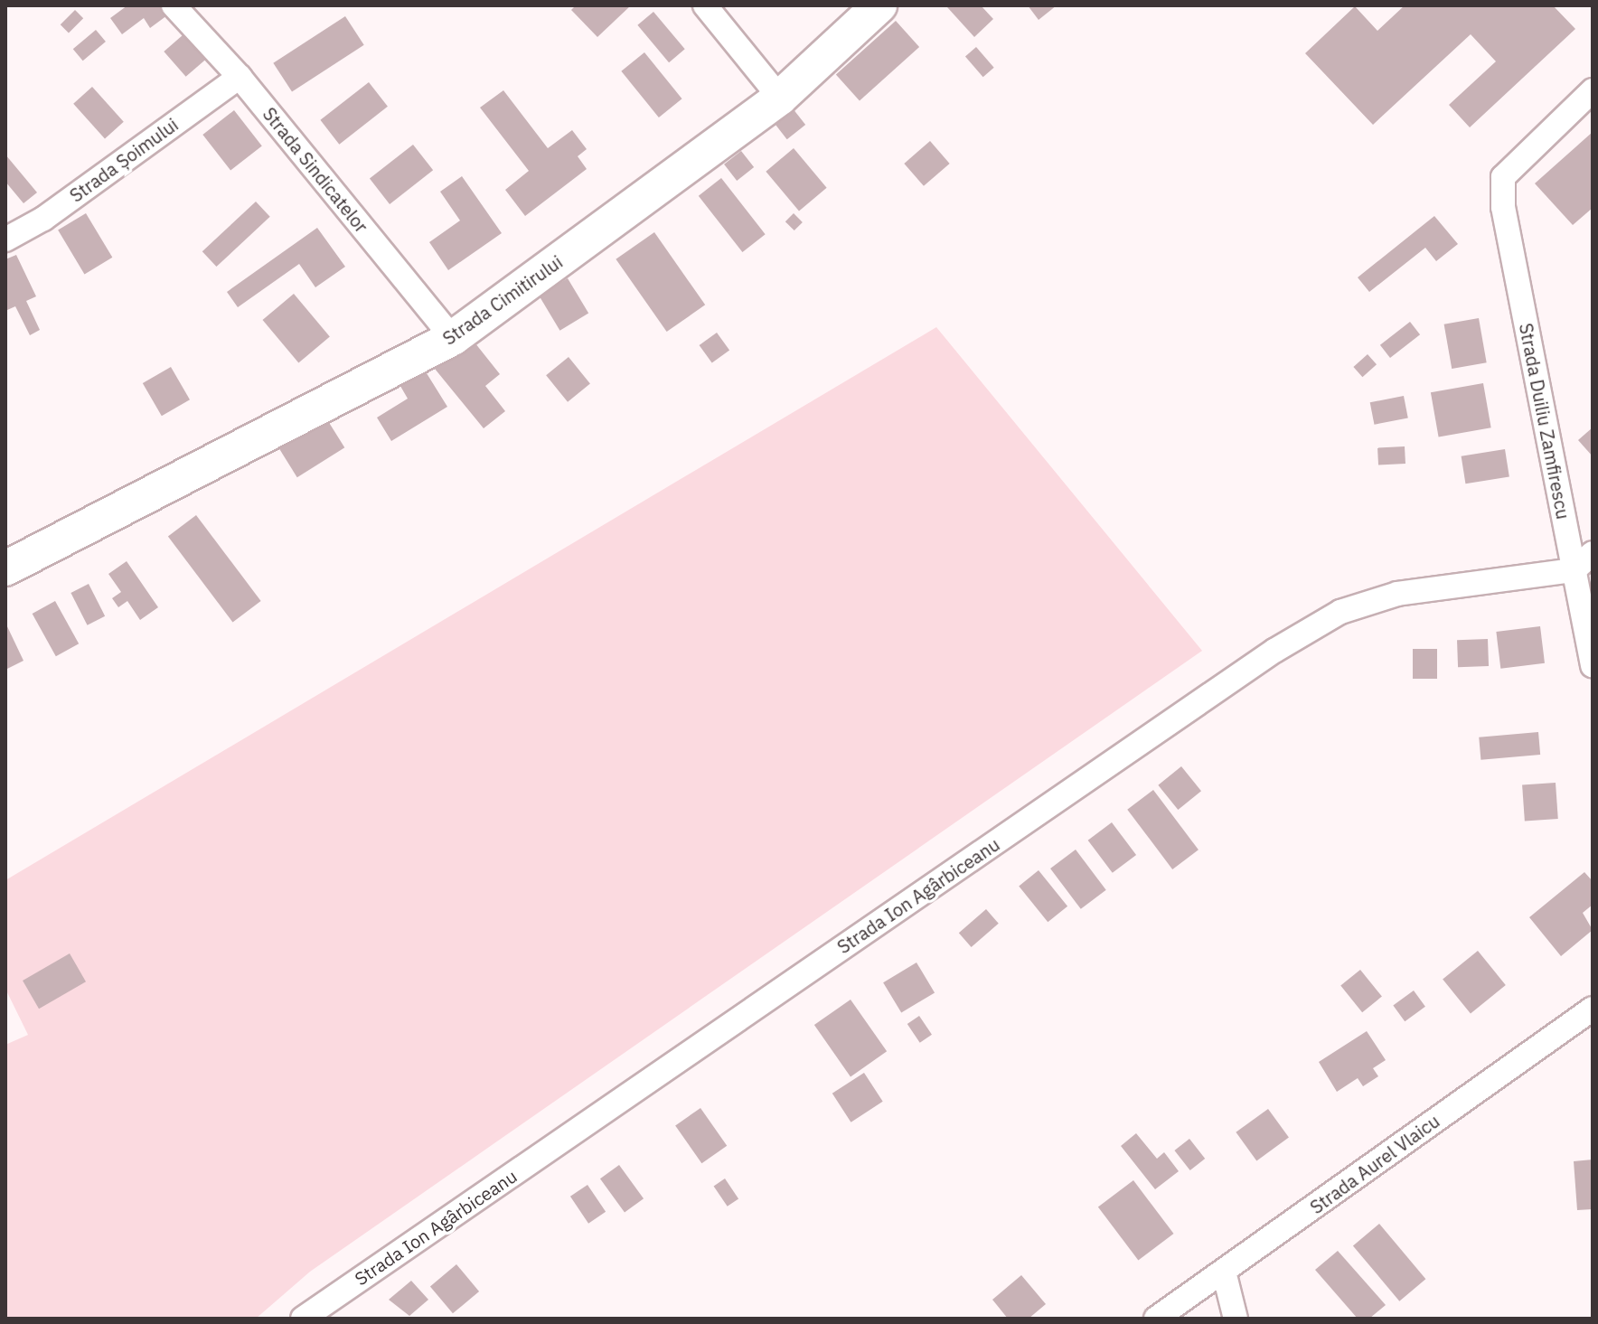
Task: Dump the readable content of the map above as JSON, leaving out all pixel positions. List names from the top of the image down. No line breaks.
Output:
{"streets":{"street":["Strada Șoimului","Strada Sindicatelor","Strada Cimitirului","Strada Duiliu Zamfirescu","Strada Ion Agârbiceanu","Strada Aurel Vlaicu"]},"crossings":[["Strada Șoimului","Strada Sindicatelor"],["Strada Sindicatelor","Strada Cimitirului"],["Strada Duiliu Zamfirescu","Strada Ion Agârbiceanu"]]}
